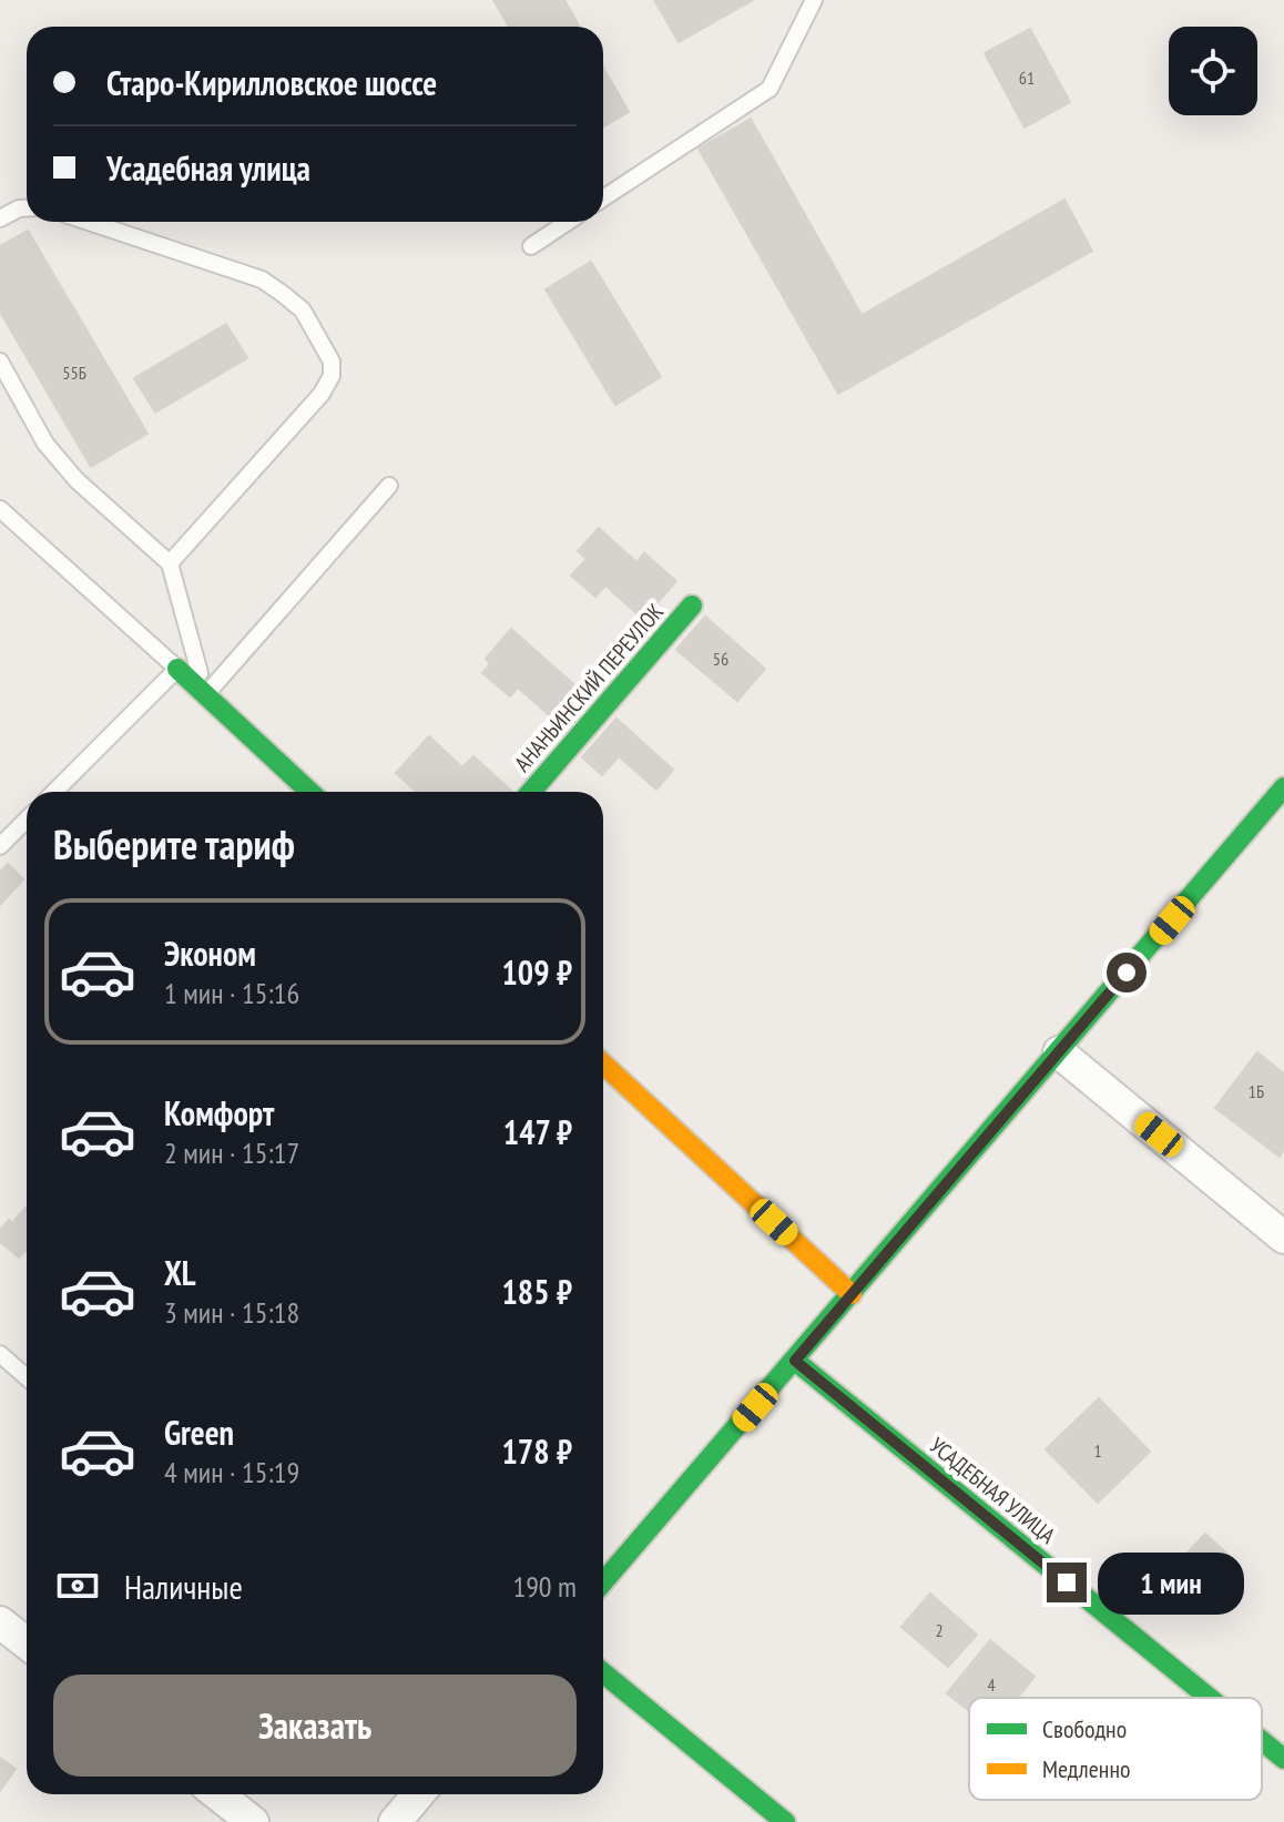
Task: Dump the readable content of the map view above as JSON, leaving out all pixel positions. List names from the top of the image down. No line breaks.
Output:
{"streets":{"street":["АНАНЬИНСКИЙ ПЕРЕУЛОК","УСАДЕБНАЯ УЛИЦА"]},"house_numbers":["61","55Б","56","1Б","1","2","4"],"legend":["Свободно","Медленно"],"page":{"banner":["Старо-Кирилловское шоссе","Усадебная улица"],"heading":"Выберите тариф","list":[{"name":"Эконом","note":"1 мин · 15:16","value":"109 ₽"},{"name":"Комфорт","note":"2 мин · 15:17","value":"147 ₽"},{"name":"XL","note":"3 мин · 15:18","value":"185 ₽"},{"name":"Green","note":"4 мин · 15:19","value":"178 ₽"}],"pay":["Наличные","190 m"],"bubble":"1 мин","buttons":"Заказать"}}
